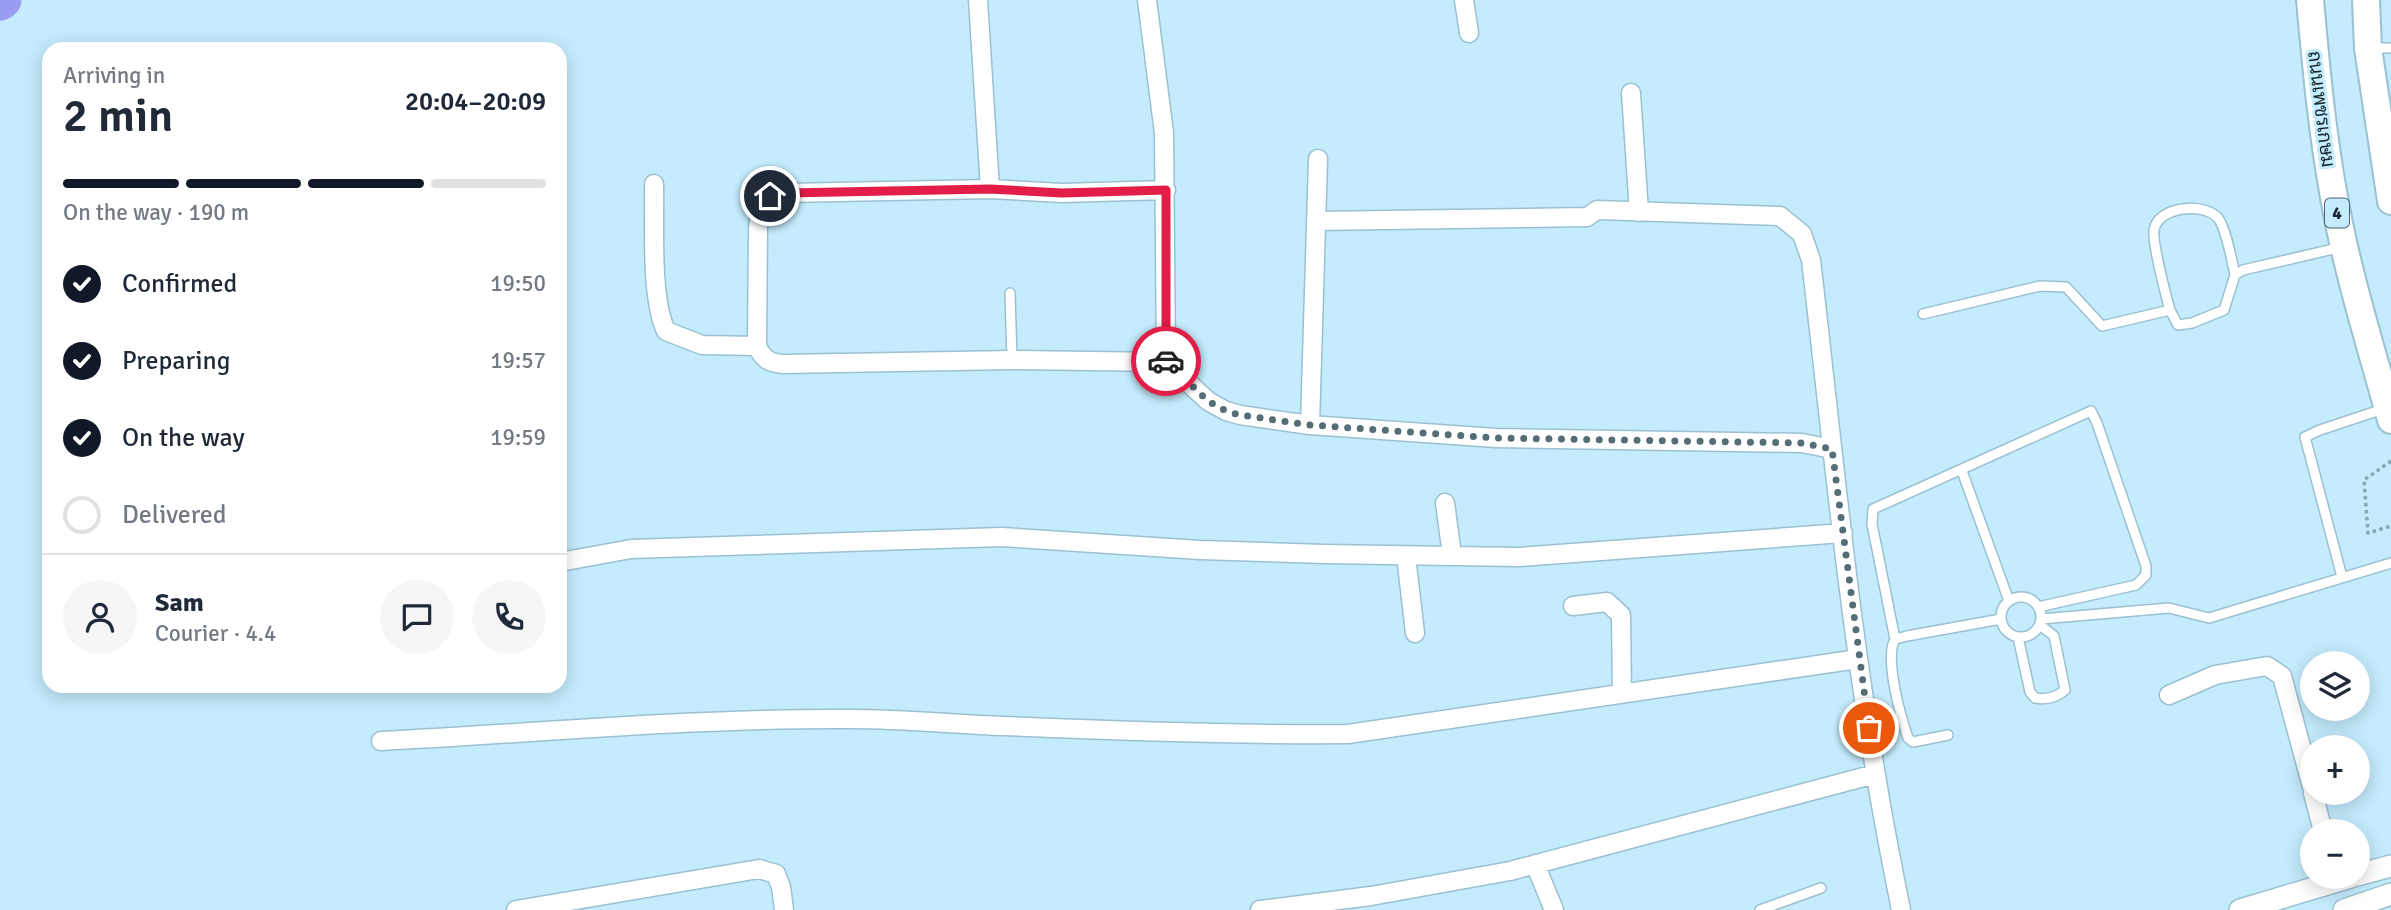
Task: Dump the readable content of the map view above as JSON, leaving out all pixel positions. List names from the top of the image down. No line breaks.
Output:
{"streets":{"main road":["ถนนเพชรเกษม","4"]},"page":{"heading":["2 min","Arriving in","20:04–20:09"],"panel":["Sam","Courier · 4.4"],"bar":"On the way · 190 m","list":[["Confirmed","19:50"],["Preparing","19:57"],["On the way","19:59"],"Delivered"],"map_buttons":["+","−"]}}
